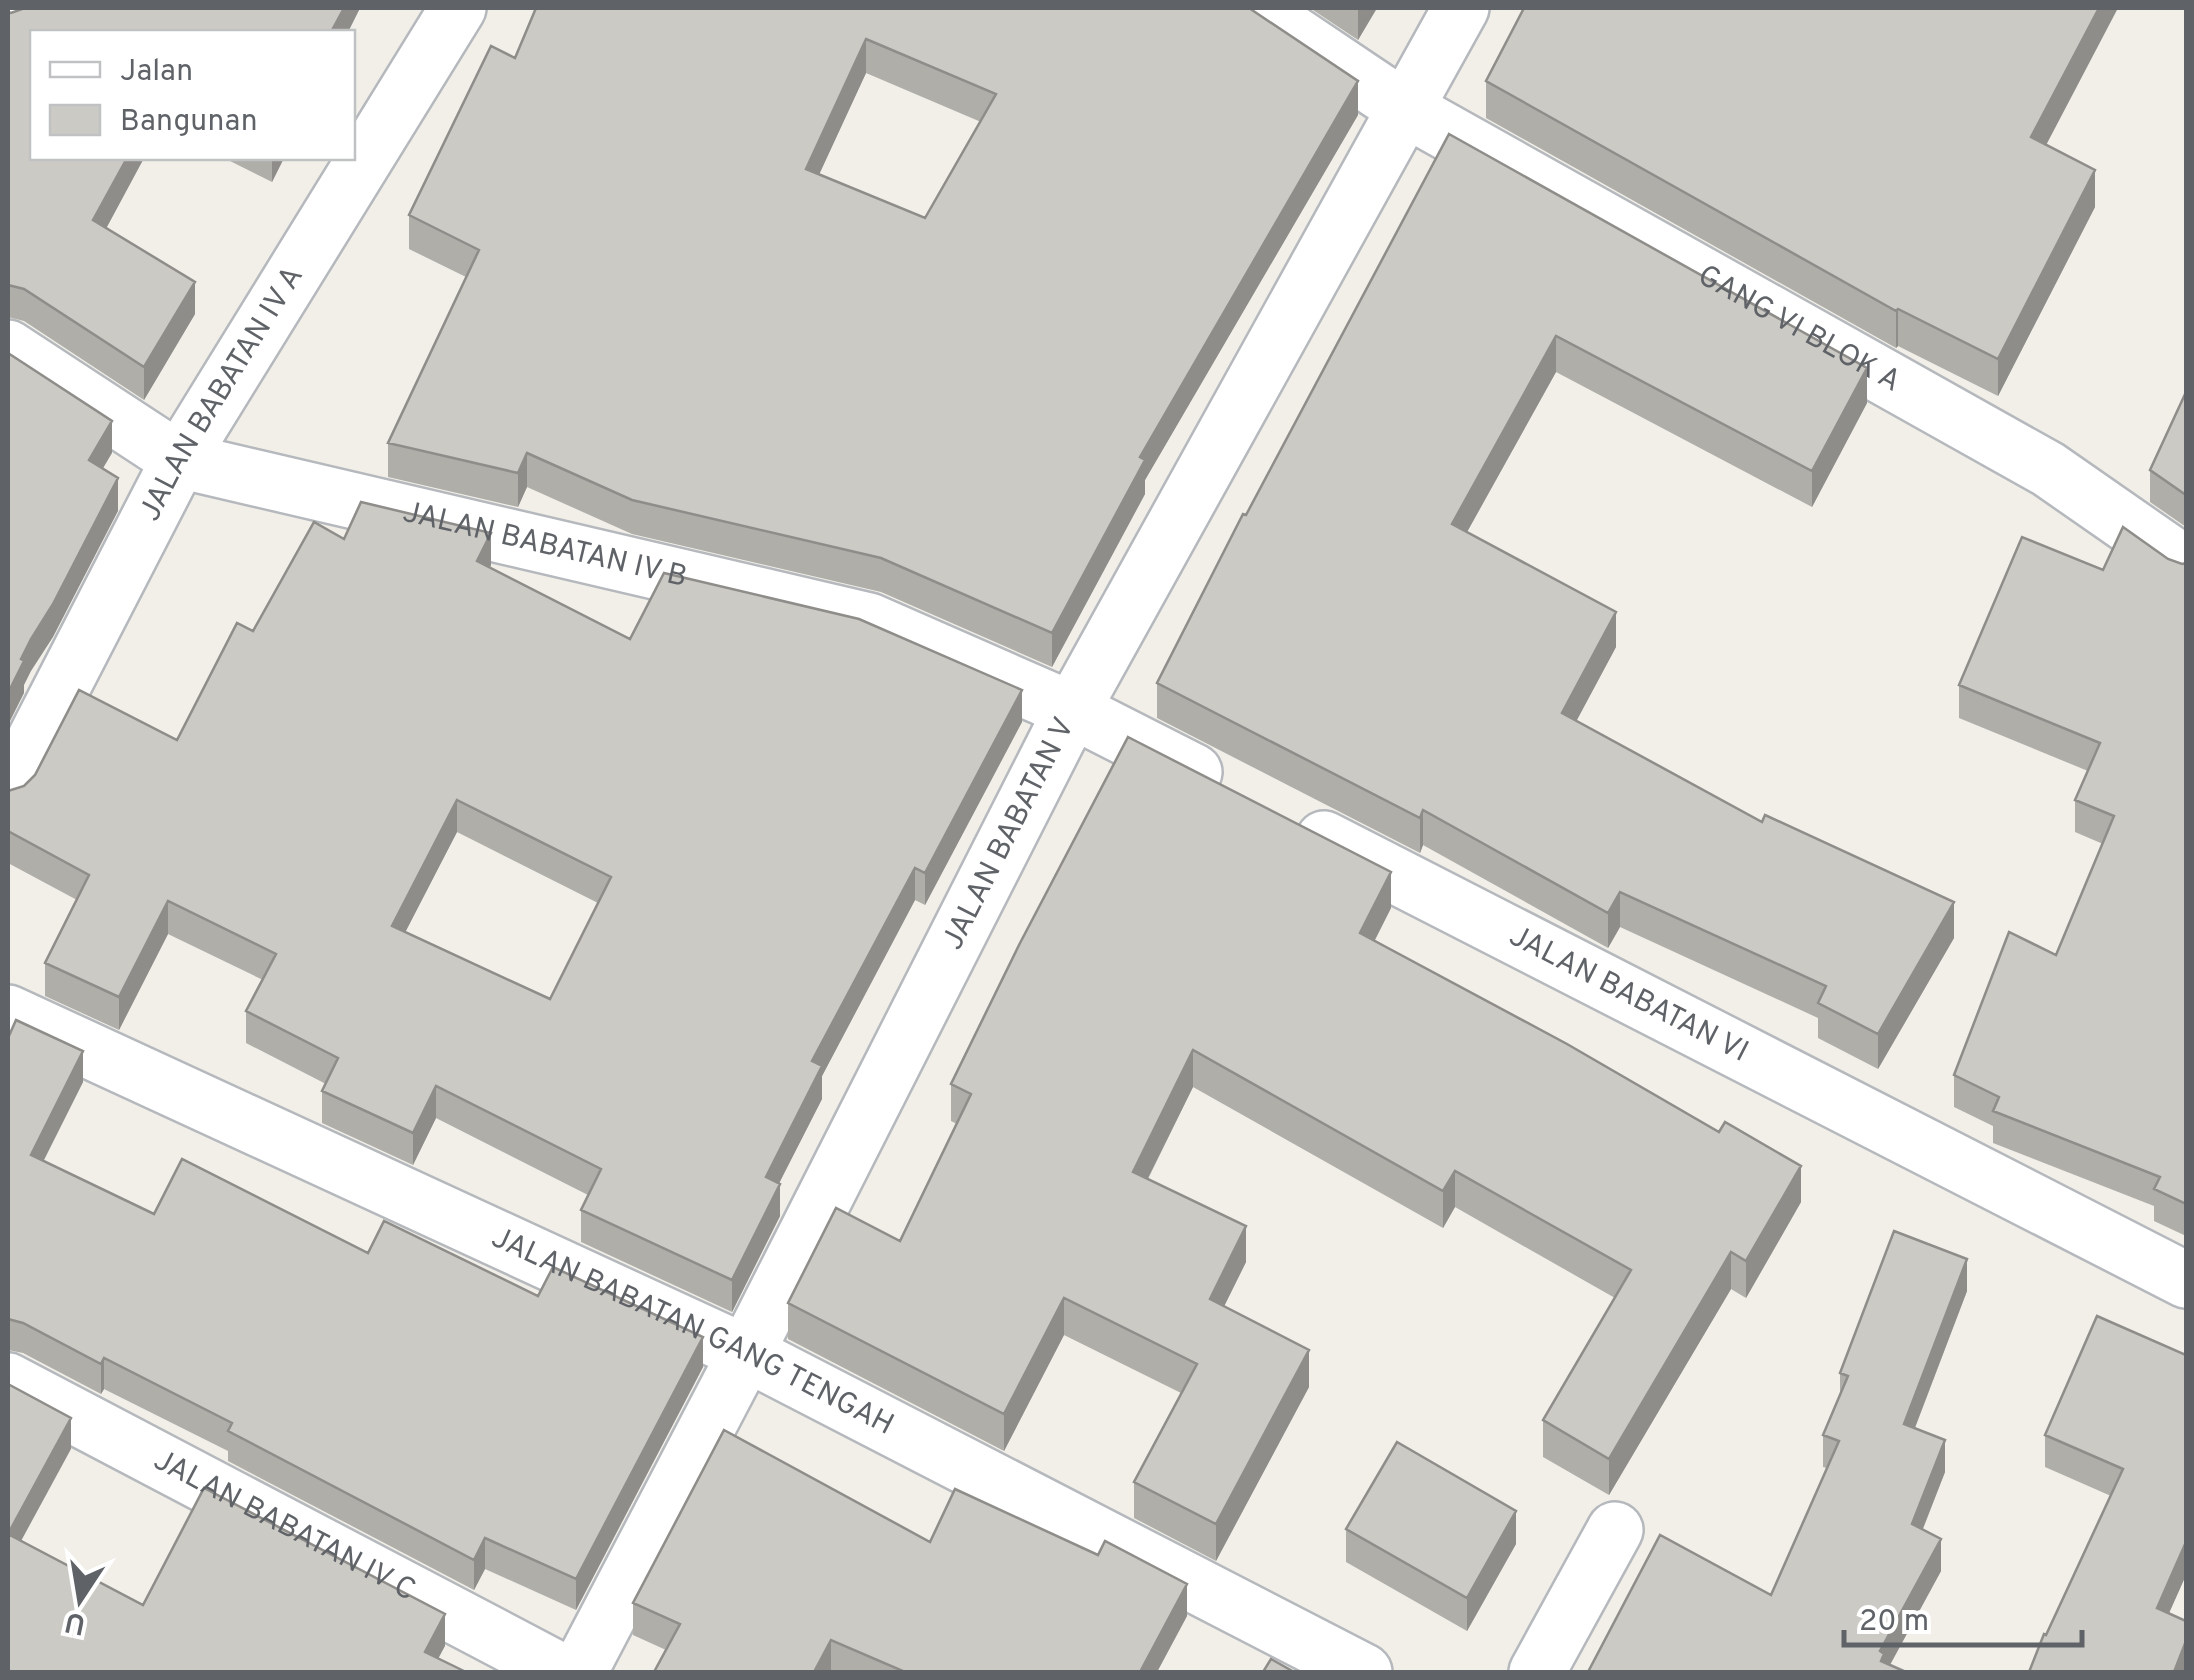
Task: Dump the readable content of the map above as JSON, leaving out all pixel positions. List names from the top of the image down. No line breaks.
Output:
{"streets":{"street":["GANG VI BLOK A","JALAN BABATAN IV A","JALAN BABATAN IV B","JALAN BABATAN V","JALAN BABATAN VI","JALAN BABATAN GANG TENGAH","JALAN BABATAN IV C"]},"crossings":[["GANG VI BLOK A","JALAN BABATAN V"],["JALAN BABATAN IV A","JALAN BABATAN IV B"],["JALAN BABATAN IV B","JALAN BABATAN V"],["JALAN BABATAN V","JALAN BABATAN GANG TENGAH"]],"legend":["Jalan","Bangunan"],"scale_bar":"20 m","north":"bottom"}
